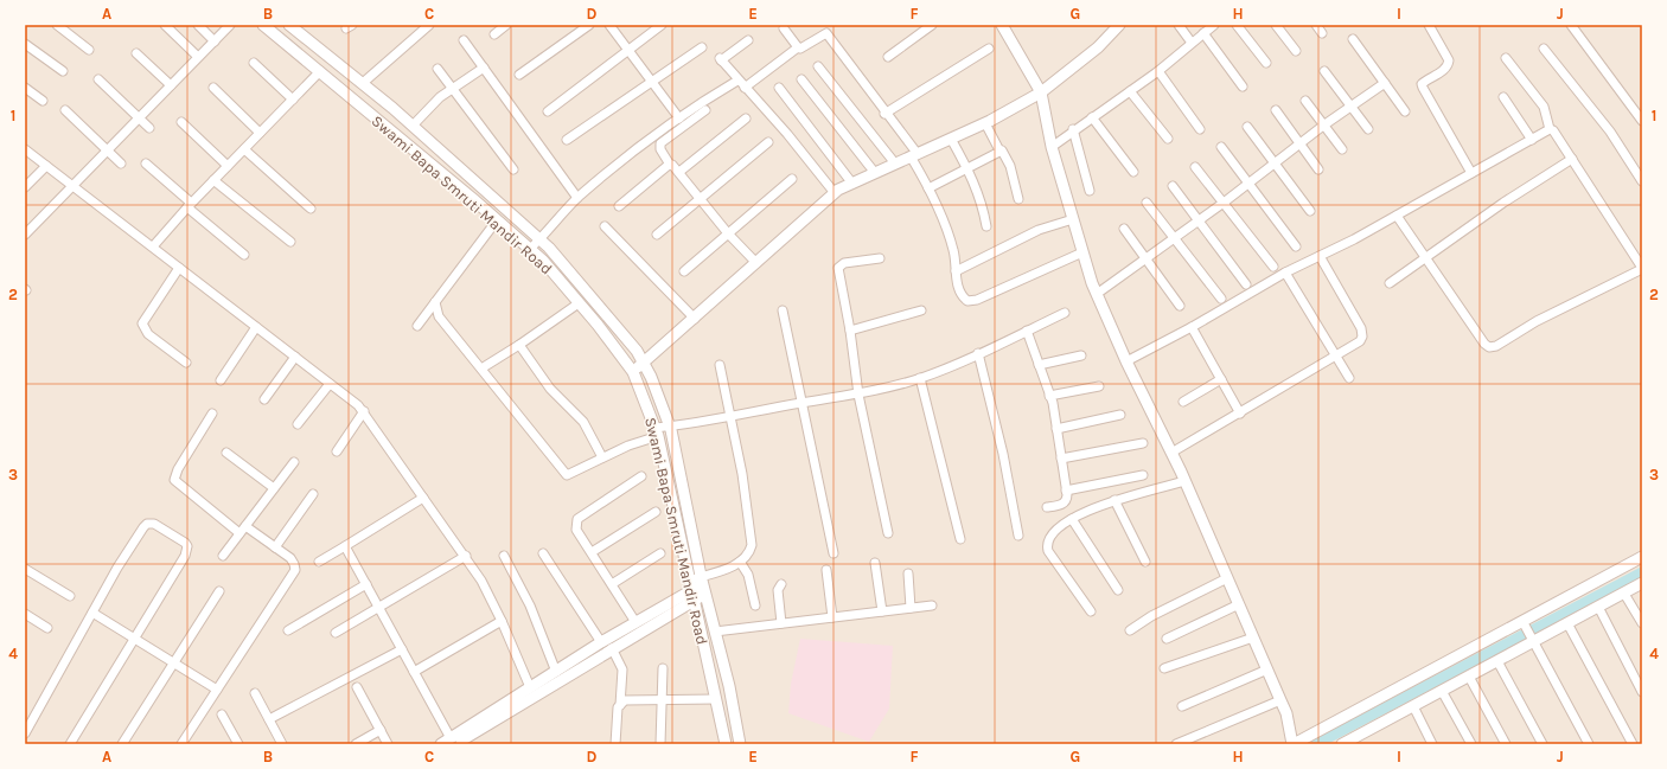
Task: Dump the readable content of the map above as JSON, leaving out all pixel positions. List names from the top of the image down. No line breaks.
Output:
{"streets":{"street":["Swami Bapa Smruti Mandir Road"]},"grid":{"columns":["A","B","C","D","E","F","G","H","I","J"],"rows":["1","2","3","4"]}}
